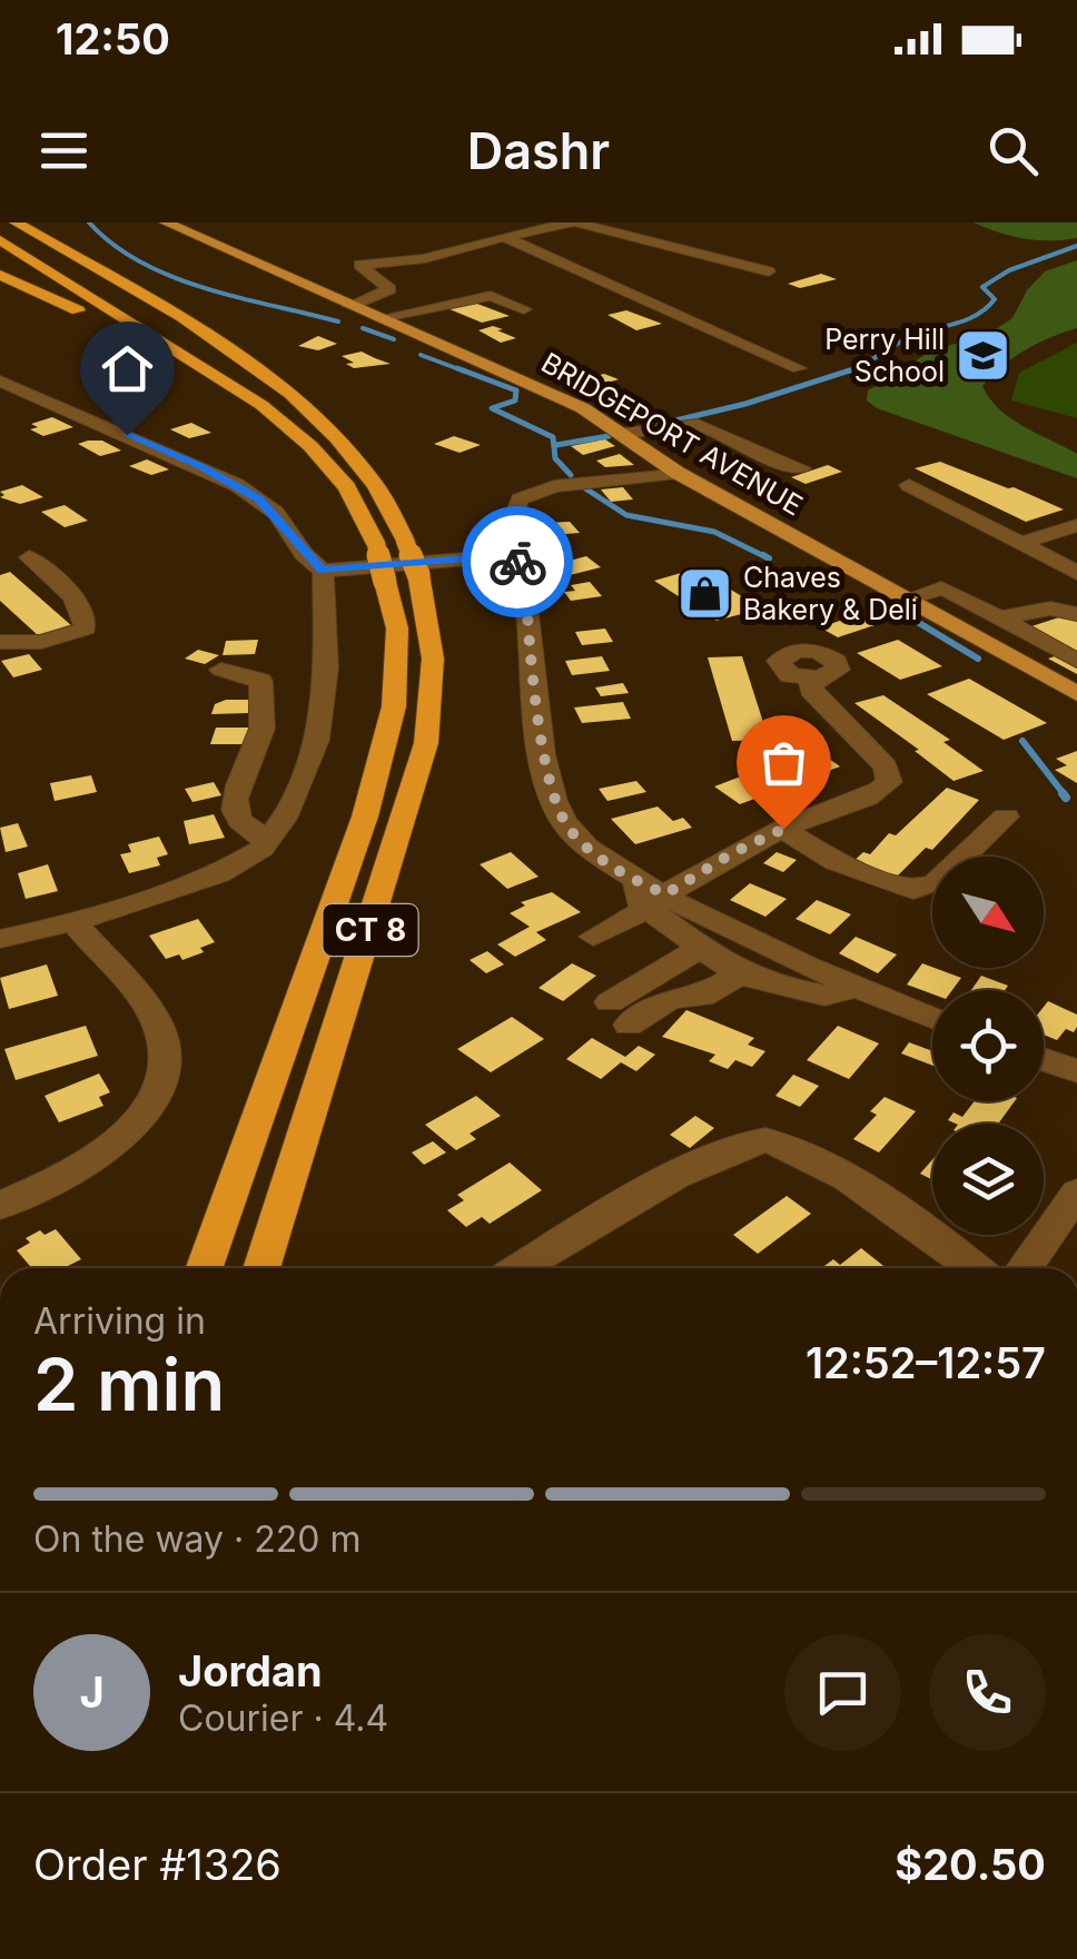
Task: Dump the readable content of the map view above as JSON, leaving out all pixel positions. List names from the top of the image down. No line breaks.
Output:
{"streets":{"highway":["CT 8"],"main road":["BRIDGEPORT AVENUE"]},"places":{"school or university":["Perry Hill School"],"shop":["Chaves Bakery & Deli"]},"north":"bottom right","page":{"status":"12:50","header":"Dashr","heading":["2 min","Arriving in","12:52–12:57"],"panel":["Jordan","Courier · 4.4","Order #1326","$20.50"],"bar":"On the way · 220 m","round":"J"}}
